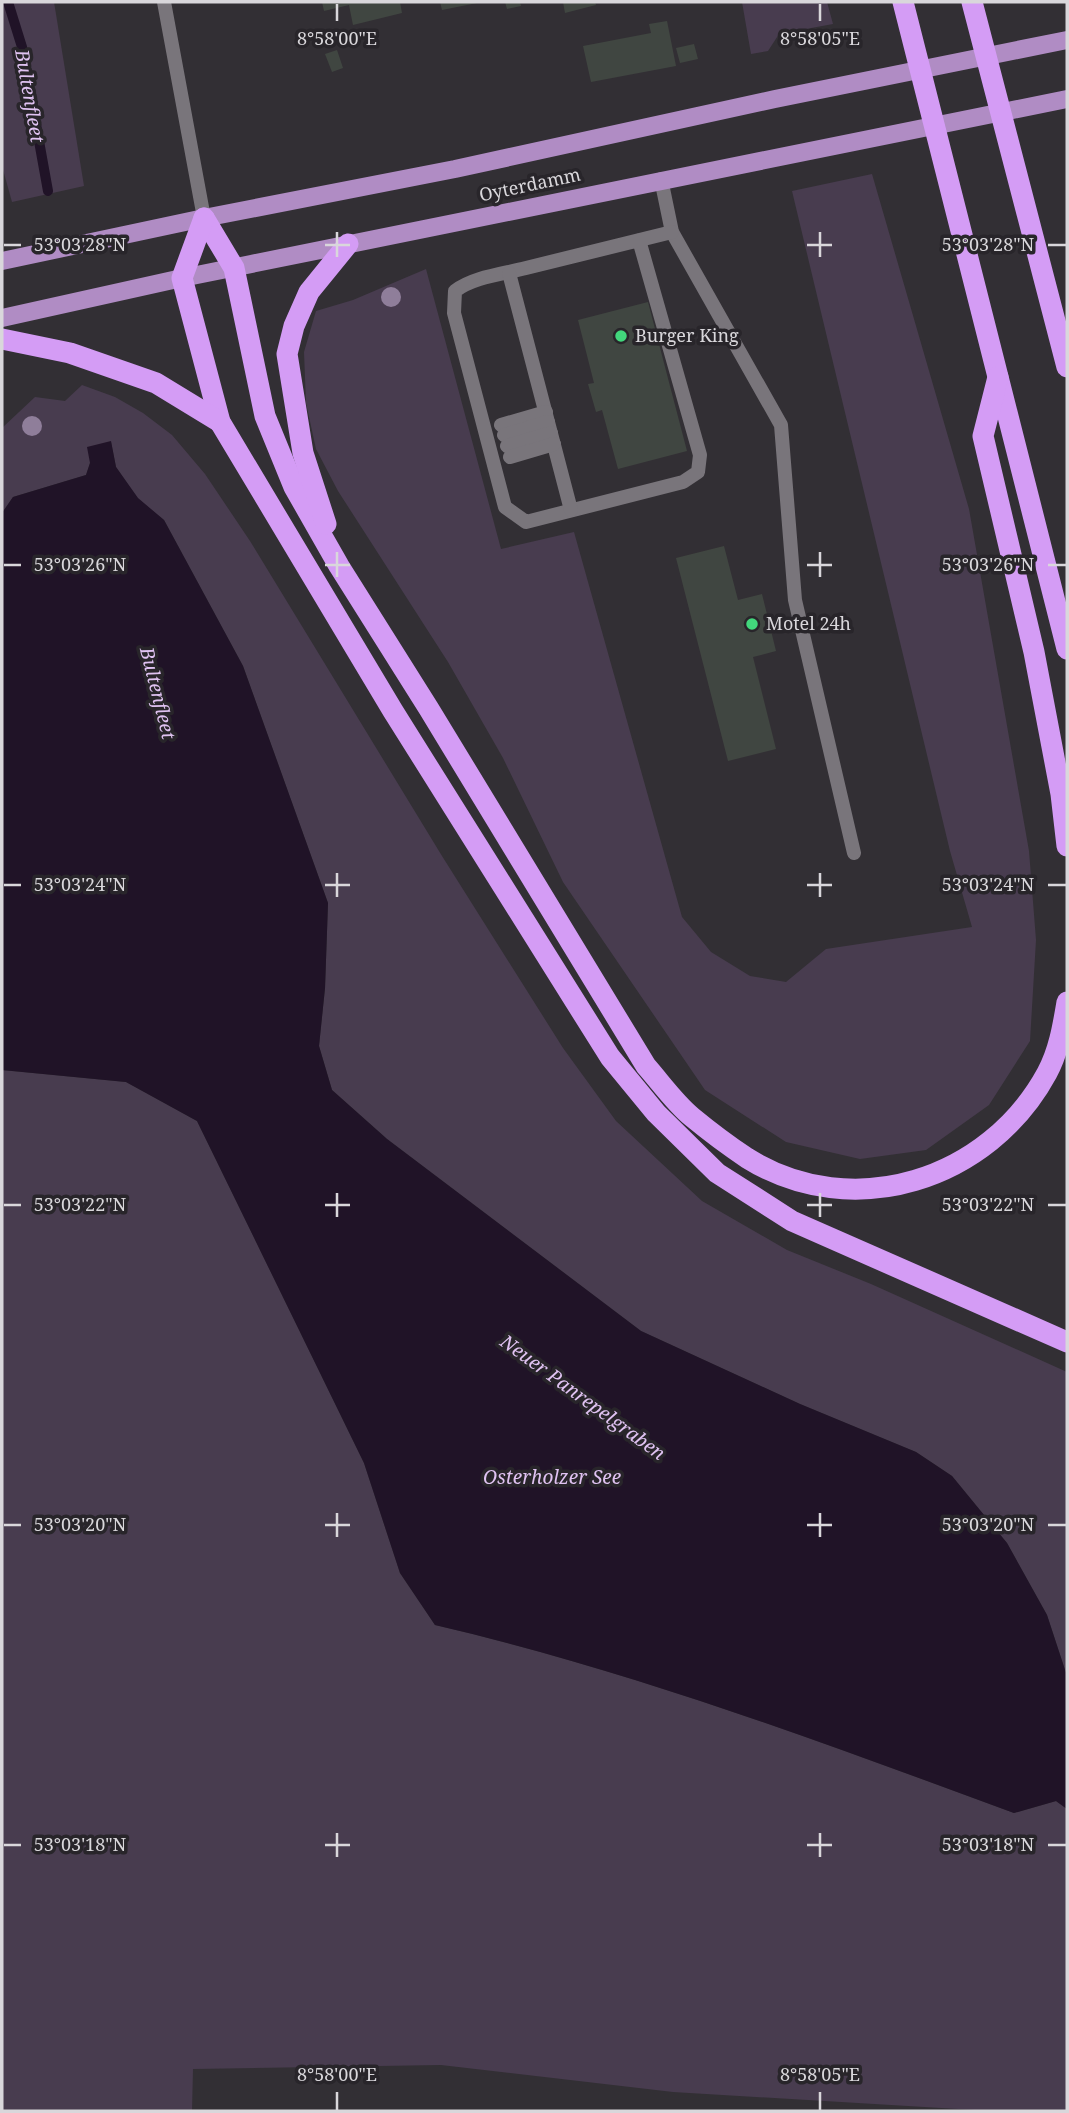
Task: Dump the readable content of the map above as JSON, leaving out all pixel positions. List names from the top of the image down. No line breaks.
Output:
{"streets":{"main road":["Oyterdamm"]},"water":["Bultenfleet","Neuer Panrepelgraben","Osterholzer See"],"places":["Burger King","Motel 24h"],"coordinates":["8°58'00\"E","8°58'05\"E","53°03'28\"N","53°03'26\"N","53°03'24\"N","53°03'22\"N","53°03'20\"N","53°03'18\"N"]}
